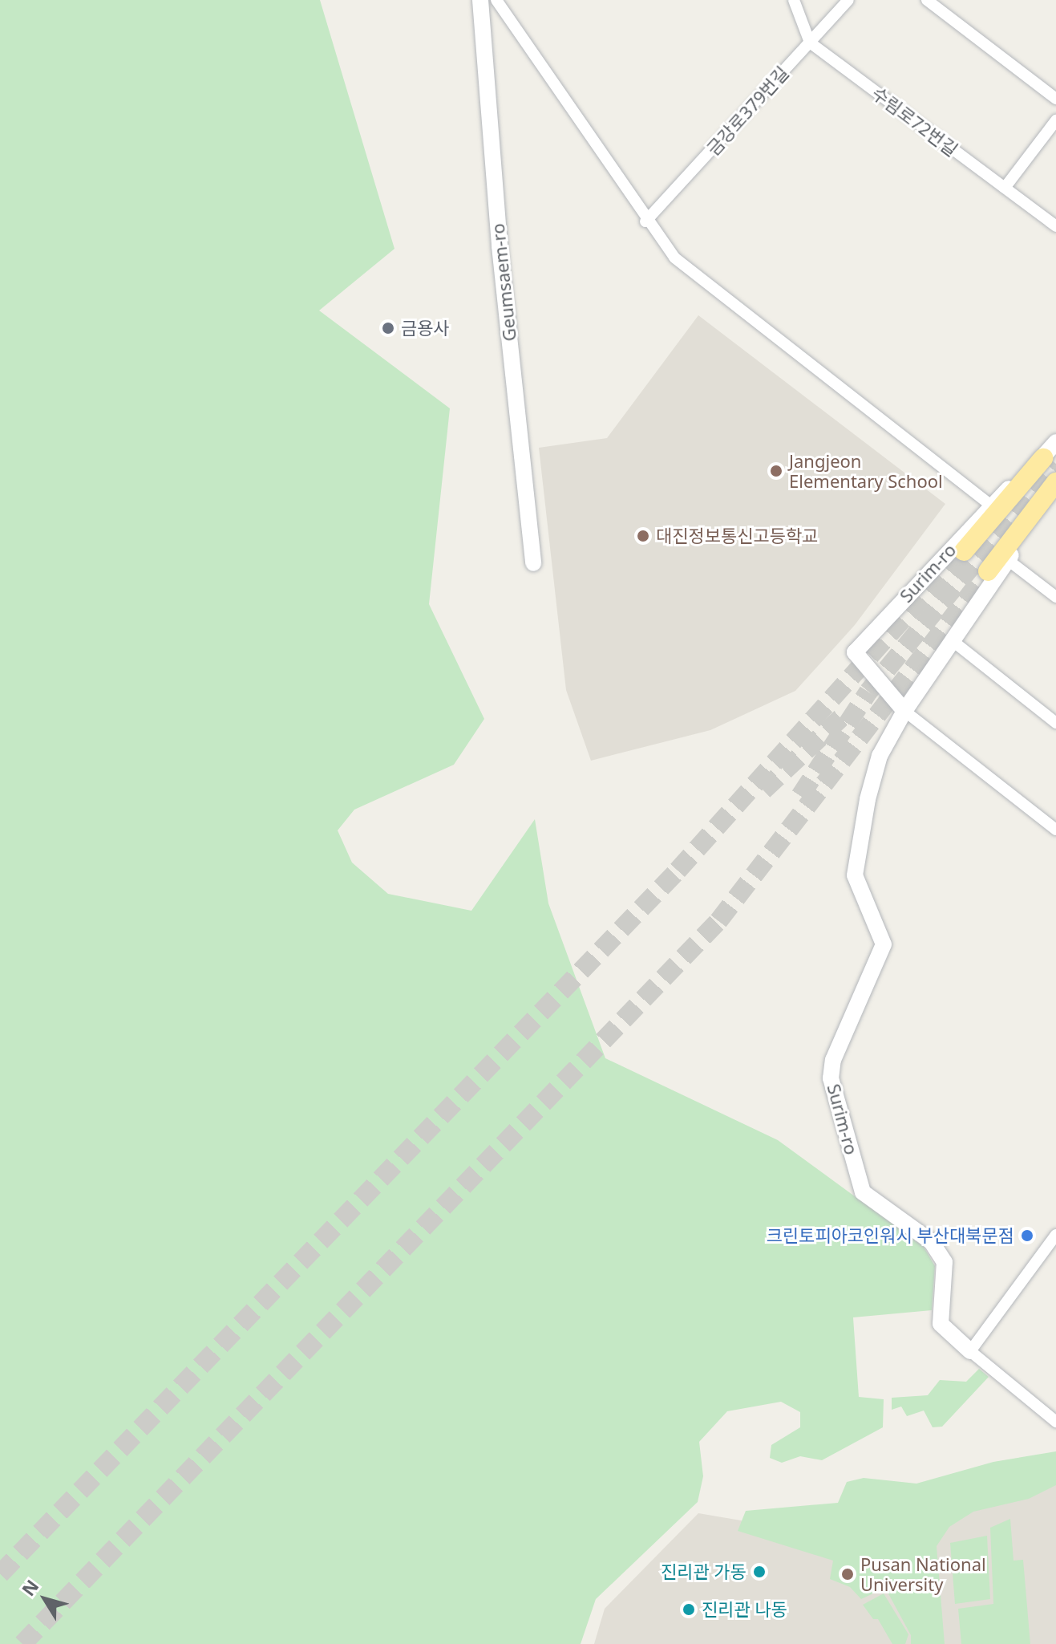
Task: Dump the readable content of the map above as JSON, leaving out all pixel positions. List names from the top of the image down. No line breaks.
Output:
{"streets":{"main road":["Geumsaem-ro","Surim-ro"],"street":["금강로379번길","수림로72번길"]},"crossings":[["금강로379번길","수림로72번길"]],"places":["금용사","Jangjeon Elementary School","대진정보통신고등학교","크린토피아코인워시 부산대북문점","진리관 가동","Pusan National University","진리관 나동"],"north":"top left"}
